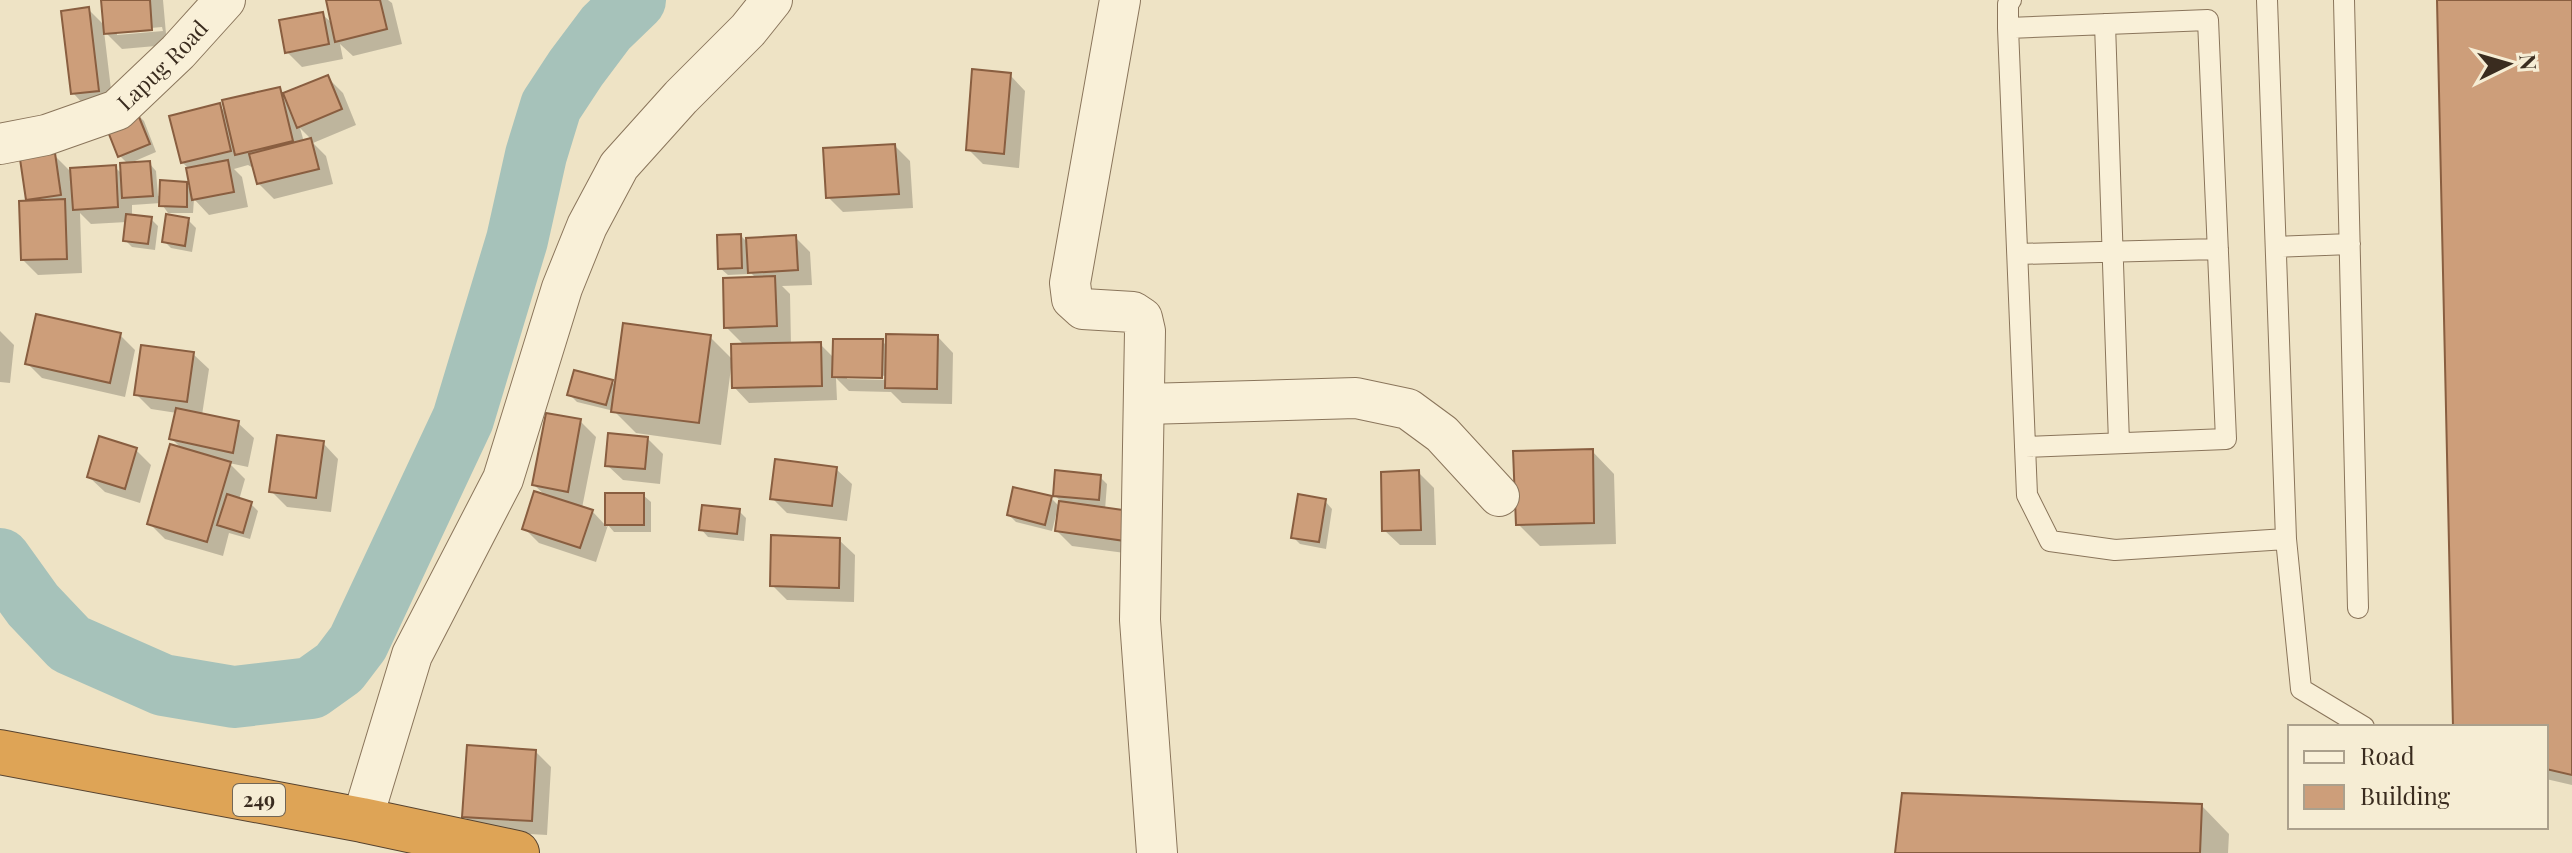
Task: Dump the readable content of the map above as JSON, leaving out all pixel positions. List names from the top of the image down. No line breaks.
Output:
{"streets":{"highway":["249"],"street":["Lapug Road"]},"legend":["Road","Building"],"north":"right"}
